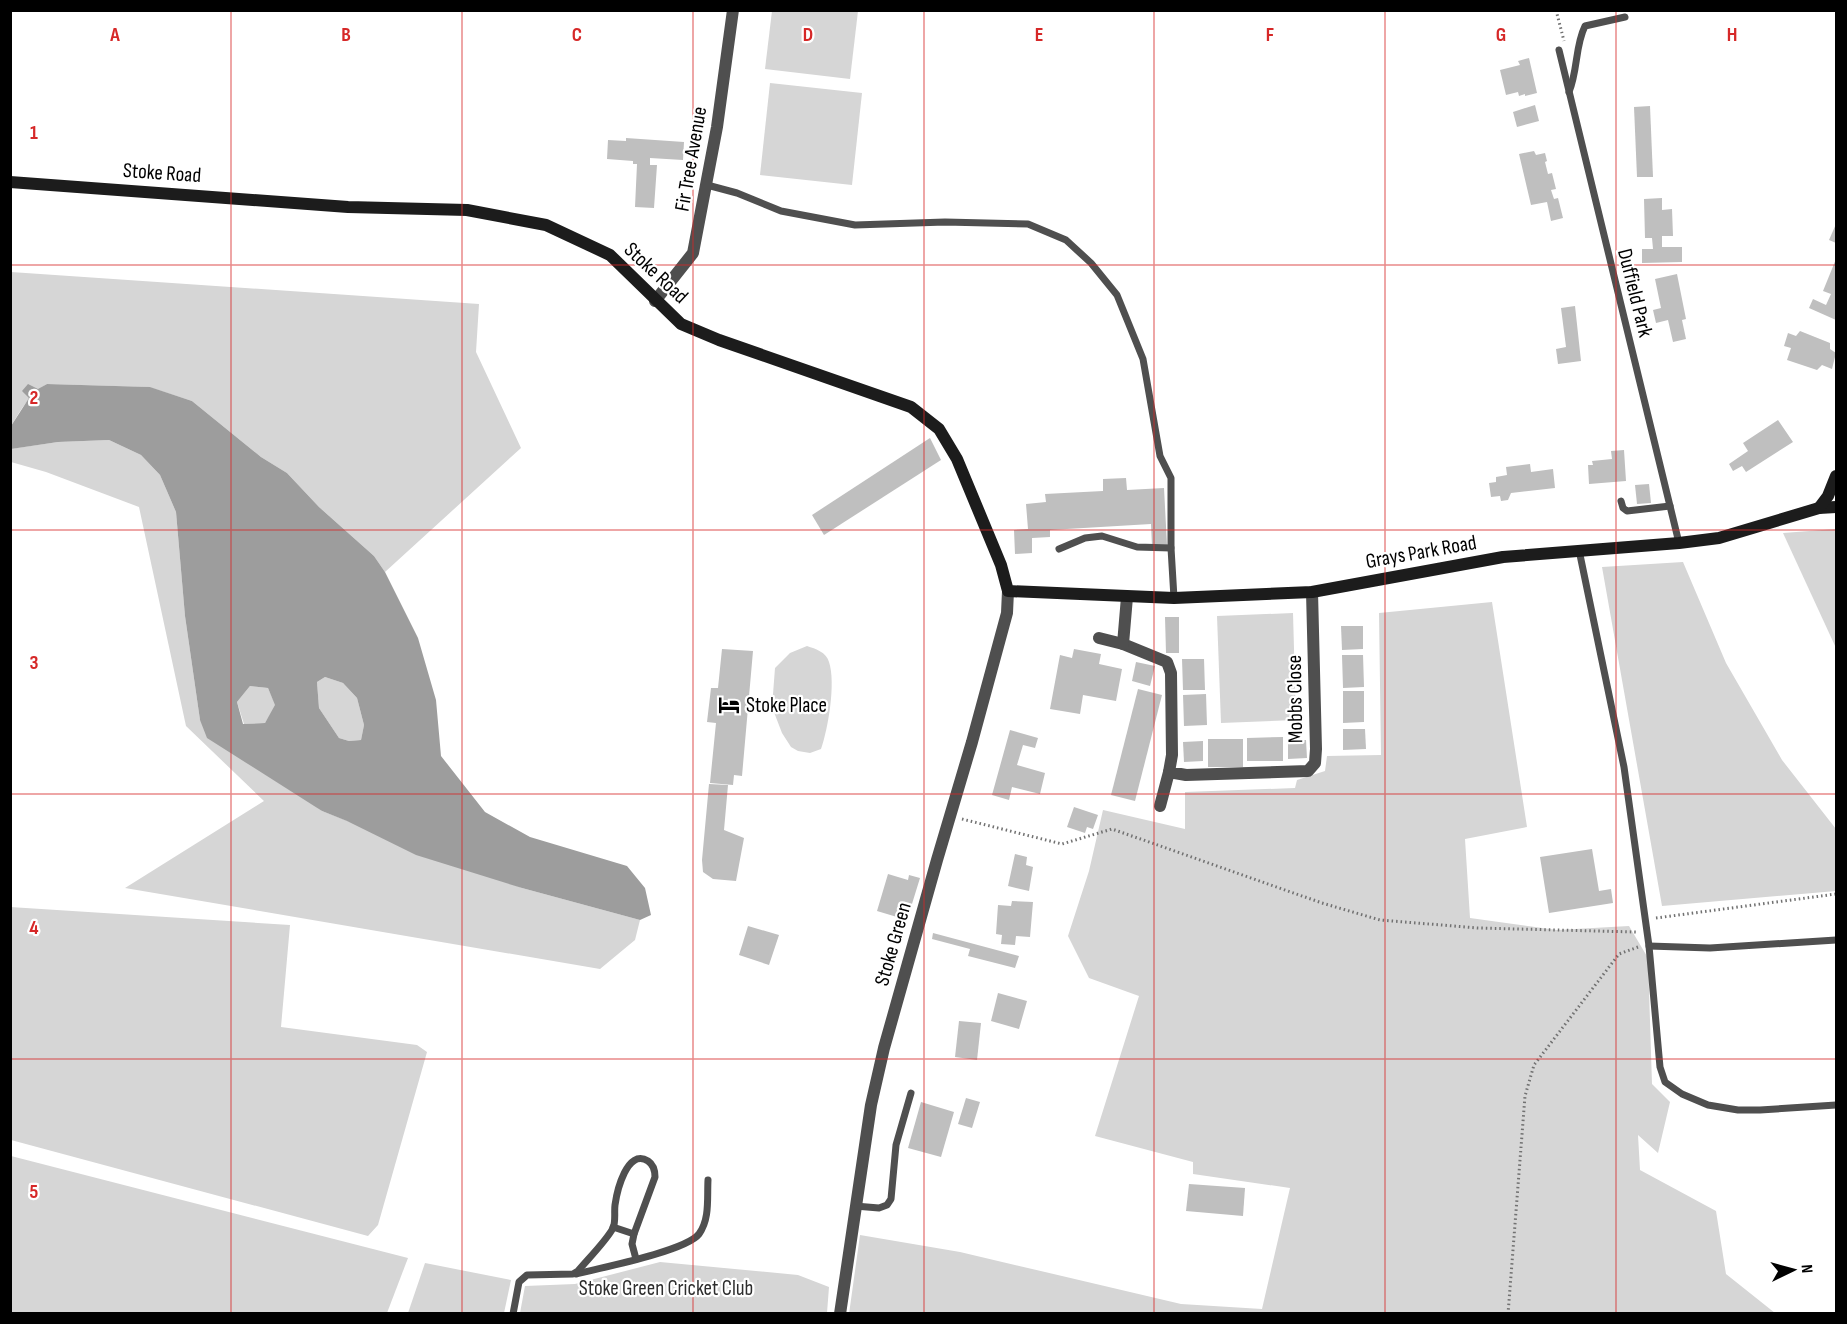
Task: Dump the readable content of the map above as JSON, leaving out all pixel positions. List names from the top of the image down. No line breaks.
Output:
{"streets":{"main road":["Stoke Road","Grays Park Road"],"street":["Fir Tree Avenue","Mobbs Close","Stoke Green"],"lane":["Duffield Park"]},"crossings":[["Fir Tree Avenue","Stoke Road"],["Stoke Road","Grays Park Road"],["Stoke Road","Stoke Green"],["Duffield Park","Grays Park Road"],["Grays Park Road","Mobbs Close"],["Grays Park Road","Stoke Green"]],"parks":["Stoke Green Cricket Club"],"places":{"hotel":["Stoke Place"]},"north":"right","grid":{"columns":["A","B","C","D","E","F","G","H"],"rows":["1","2","3","4","5"]}}
